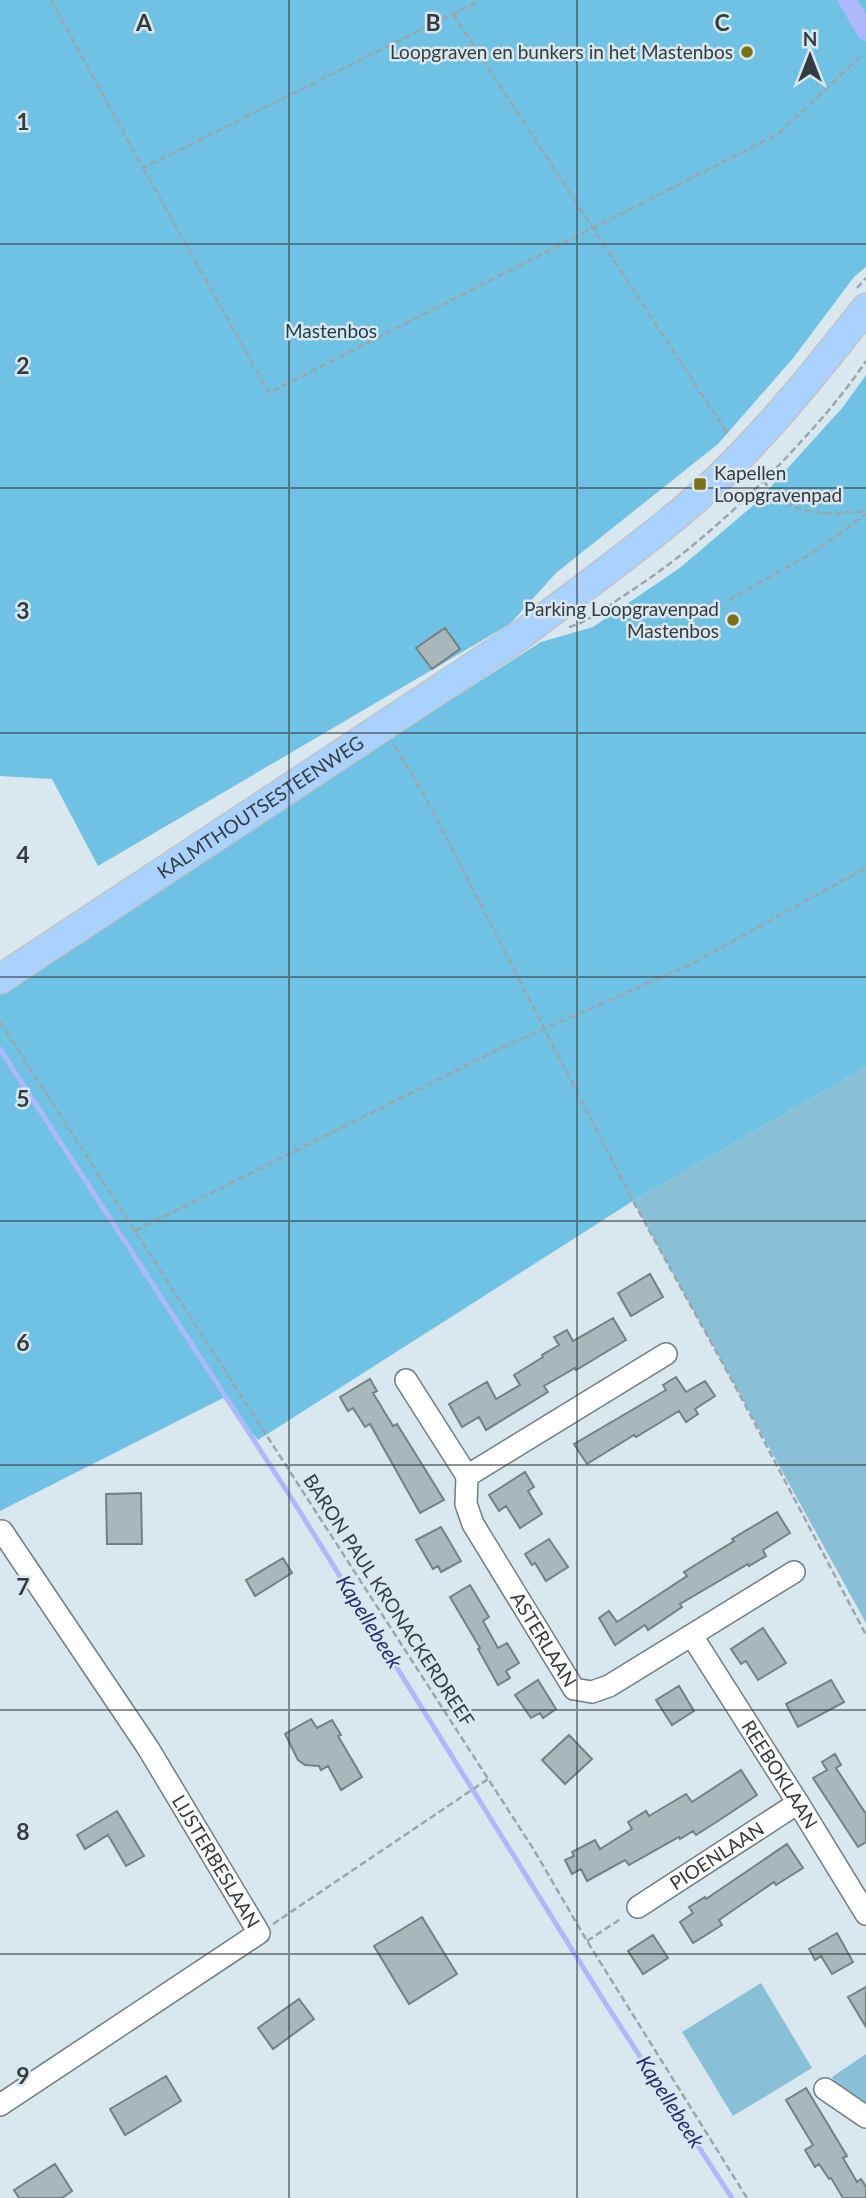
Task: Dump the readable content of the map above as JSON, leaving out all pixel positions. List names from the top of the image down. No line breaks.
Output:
{"streets":{"main road":["KALMTHOUTSESTEENWEG"],"street":["ASTERLAAN","REEBOKLAAN","PIOENLAAN","LIJSTERBESLAAN"],"path":["BARON PAUL KRONACKERDREEF"]},"crossings":[["ASTERLAAN","REEBOKLAAN"],["REEBOKLAAN","PIOENLAAN"]],"water":["Kapellebeek"],"parks":["Mastenbos"],"places":{"other":["Loopgraven en bunkers in het Mastenbos","Parking Loopgravenpad Mastenbos"],"transit":["Kapellen Loopgravenpad"]},"north":"top","grid":{"columns":["A","B","C"],"rows":["1","2","3","4","5","6","7","8","9"]}}
